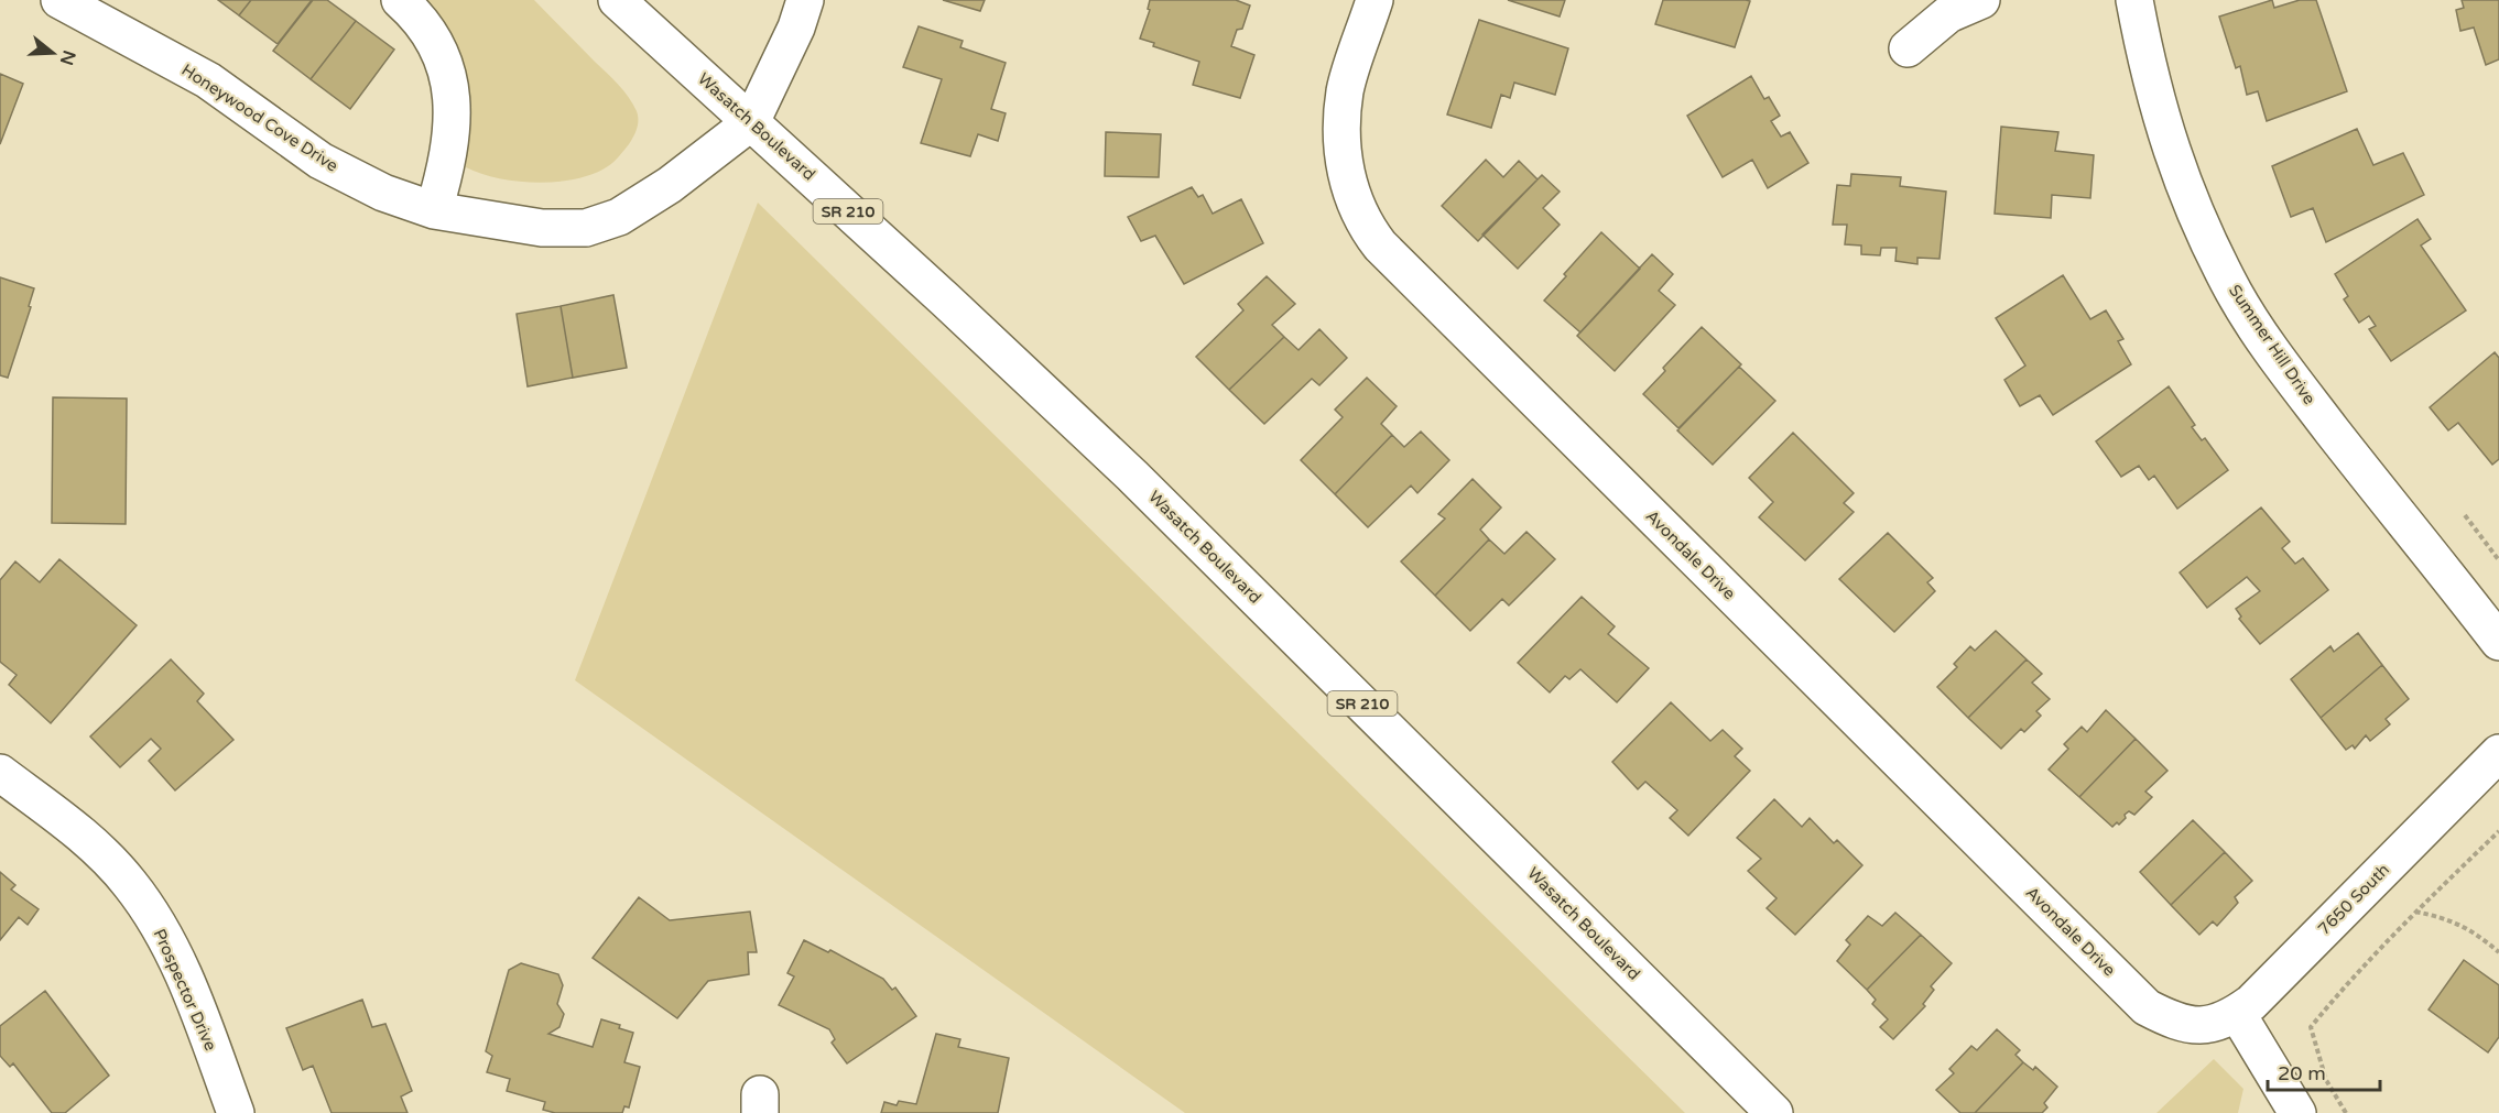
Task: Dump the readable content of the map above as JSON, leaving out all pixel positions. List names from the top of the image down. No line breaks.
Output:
{"streets":{"street":["Honeywood Cove Drive","Wasatch Boulevard","SR 210","Summer Hill Drive","Avondale Drive","7650 South","Prospector Drive"]},"crossings":[["Honeywood Cove Drive","Wasatch Boulevard"],["Avondale Drive","7650 South"]],"scale_bar":"20 m","north":"right"}
